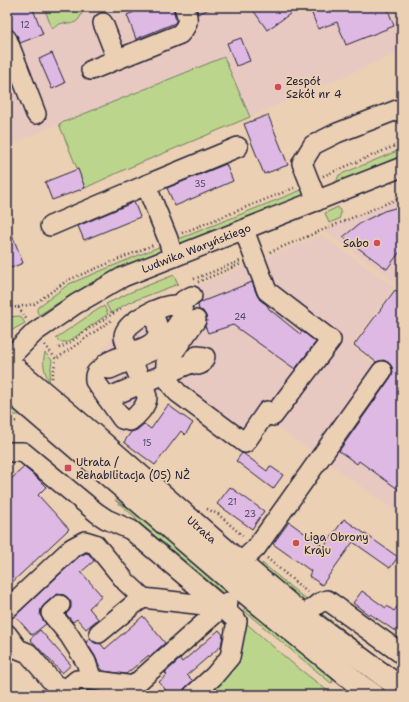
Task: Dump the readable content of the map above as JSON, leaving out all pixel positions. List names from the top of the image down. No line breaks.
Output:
{"streets":{"main road":["Utrata"],"street":["Ludwika Waryńskiego"]},"crossings":[["Ludwika Waryńskiego","Utrata"]],"places":{"other":["Zespół Szkół nr 4","Sabo","Liga Obrony Kraju"],"transit":["Utrata / Rehabilitacja (05) NŻ"]},"house_numbers":["12","35","24","15","21","23"]}
